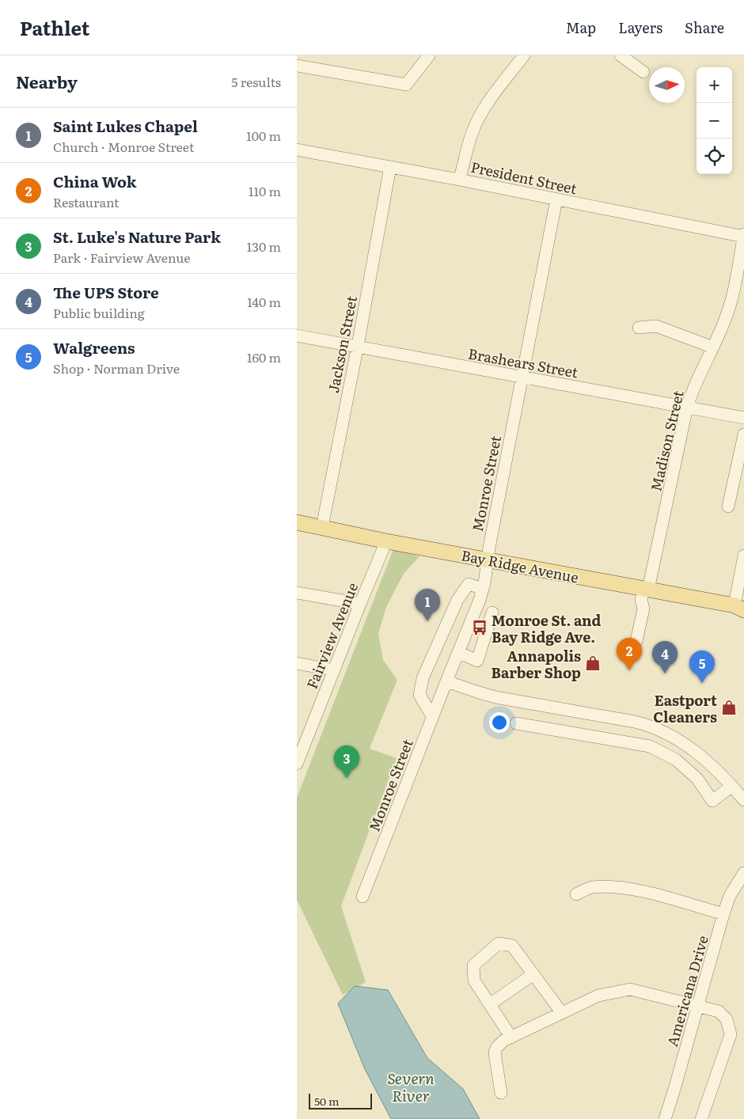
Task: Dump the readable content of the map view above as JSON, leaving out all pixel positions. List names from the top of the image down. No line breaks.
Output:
{"streets":{"main road":["Bay Ridge Avenue"],"street":["President Street","Jackson Street","Brashears Street","Madison Street","Monroe Street","Fairview Avenue","Americana Drive"]},"crossings":[["President Street","Jackson Street"],["President Street","Madison Street"],["President Street","Monroe Street"],["Jackson Street","Brashears Street"],["Jackson Street","Bay Ridge Avenue"],["Brashears Street","Madison Street"],["Brashears Street","Monroe Street"],["Madison Street","Bay Ridge Avenue"],["Monroe Street","Bay Ridge Avenue"],["Bay Ridge Avenue","Fairview Avenue"]],"water":["Severn River"],"places":{"bus stop":["Monroe St. and Bay Ridge Ave."],"shop":["Annapolis Barber Shop","Eastport Cleaners"]},"scale_bar":"50 m","north":"right","page":{"header":"Pathlet","nav":["Map","Layers","Share"],"heading":["Nearby","5 results"],"map_buttons":["+","−"],"list":[{"mark":"1","name":"Saint Lukes Chapel","note":"Church · Monroe Street","value":"100 m"},{"mark":"2","name":"China Wok","note":"Restaurant","value":"110 m"},{"mark":"3","name":"St. Luke's Nature Park","note":"Park · Fairview Avenue","value":"130 m"},{"mark":"4","name":"The UPS Store","note":"Public building","value":"140 m"},{"mark":"5","name":"Walgreens","note":"Shop · Norman Drive","value":"160 m"}],"pins":["1","2","4","5","3"],"scale":"50 m"}}
